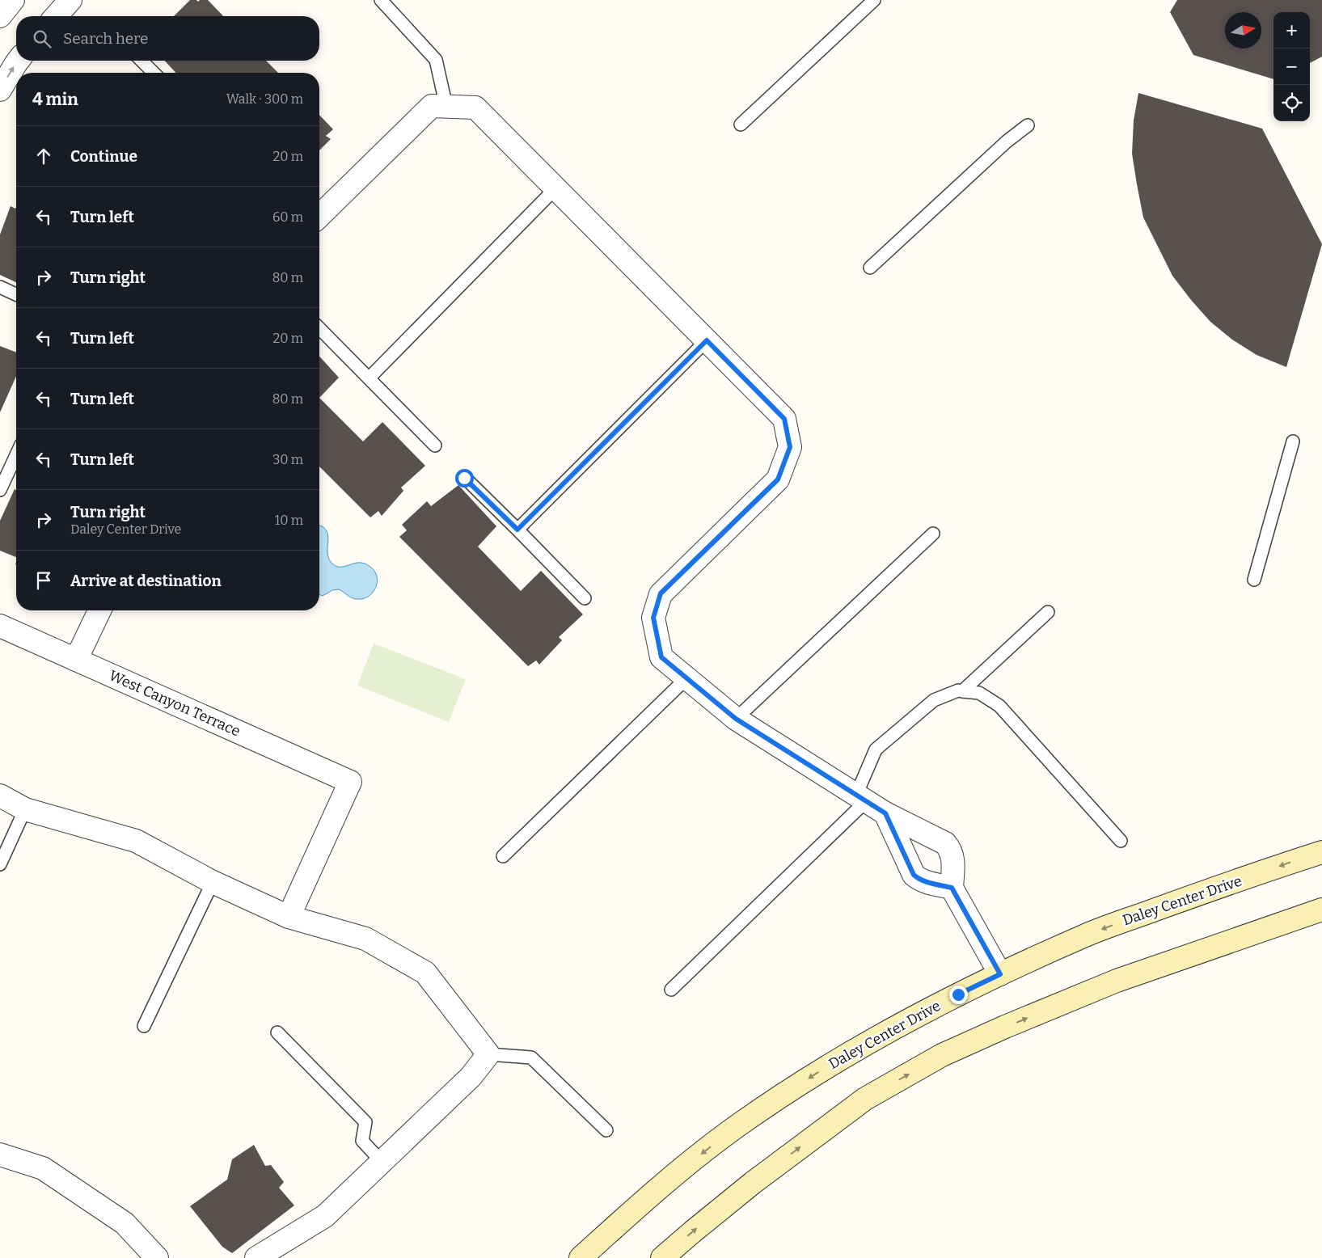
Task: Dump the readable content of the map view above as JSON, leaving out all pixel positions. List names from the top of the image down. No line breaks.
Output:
{"streets":{"main road":["Daley Center Drive"],"street":["West Canyon Terrace"]},"north":"right","page":{"map_buttons":["+","−"],"search":"Search here","heading":["4 min","Walk · 300 m"],"list":[["Continue","20 m"],["Turn left","60 m"],["Turn right","80 m"],["Turn left","20 m"],["Turn left","80 m"],["Turn left","30 m"],["Turn right","Daley Center Drive","10 m"],"Arrive at destination"]}}
